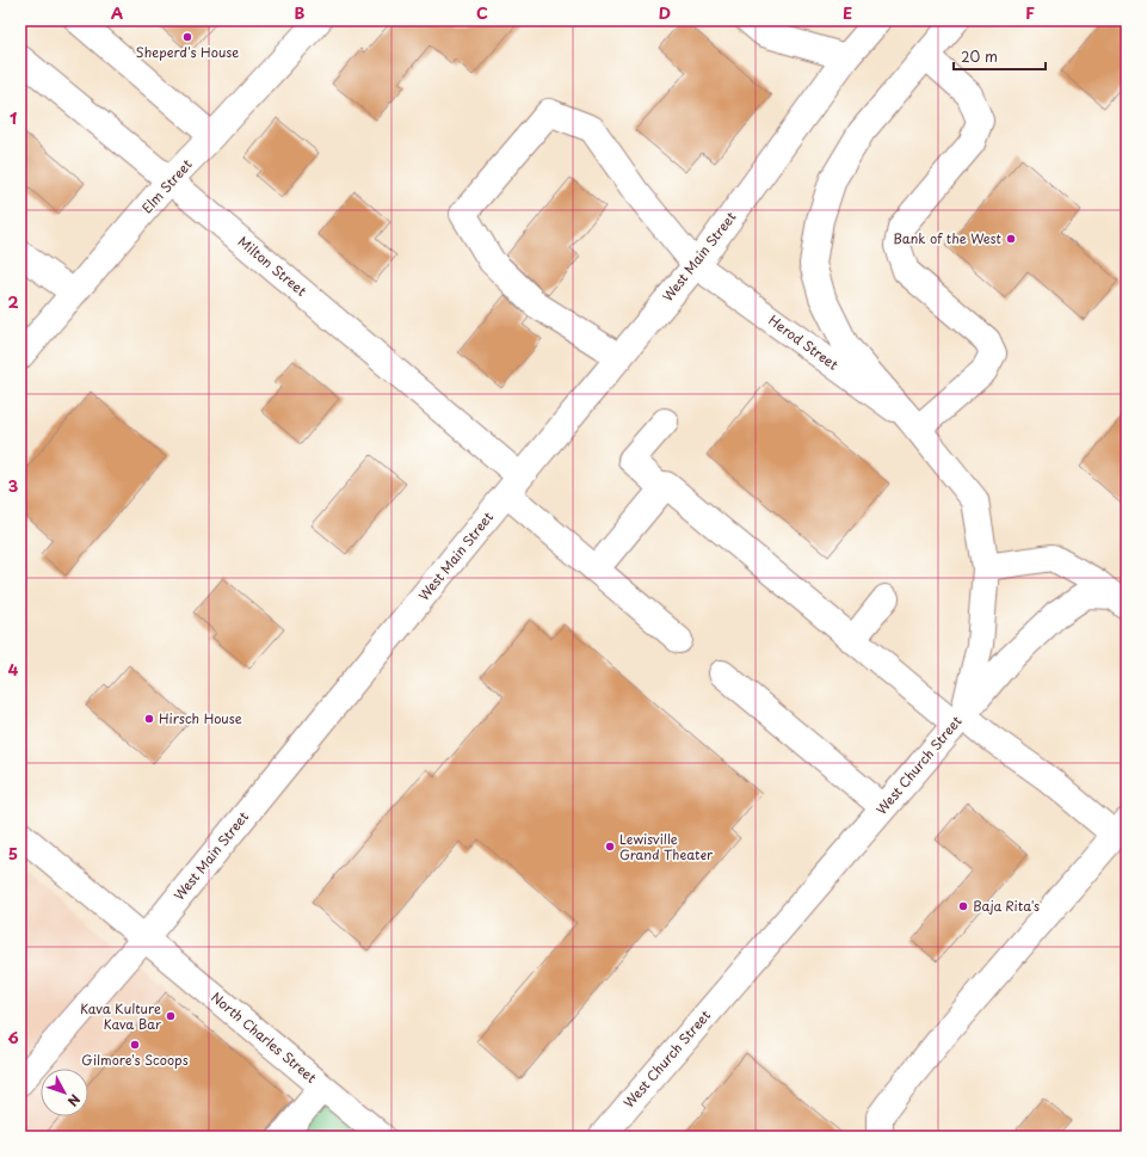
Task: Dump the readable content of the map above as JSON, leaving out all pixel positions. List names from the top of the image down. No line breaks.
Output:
{"streets":{"main road":["Elm Street","West Main Street","Milton Street","Herod Street","West Church Street","North Charles Street"]},"crossings":[["Elm Street","Milton Street"],["West Main Street","Milton Street"],["West Main Street","Herod Street"],["West Main Street","North Charles Street"],["Herod Street","West Church Street"]],"places":["Sheperd's House","Bank of the West","Hirsch House","Lewisville Grand Theater","Baja Rita's","Kava Kulture Kava Bar","Gilmore's Scoops"],"scale_bar":"20 m","north":"bottom right","grid":{"columns":["A","B","C","D","E","F"],"rows":["1","2","3","4","5","6"]}}
